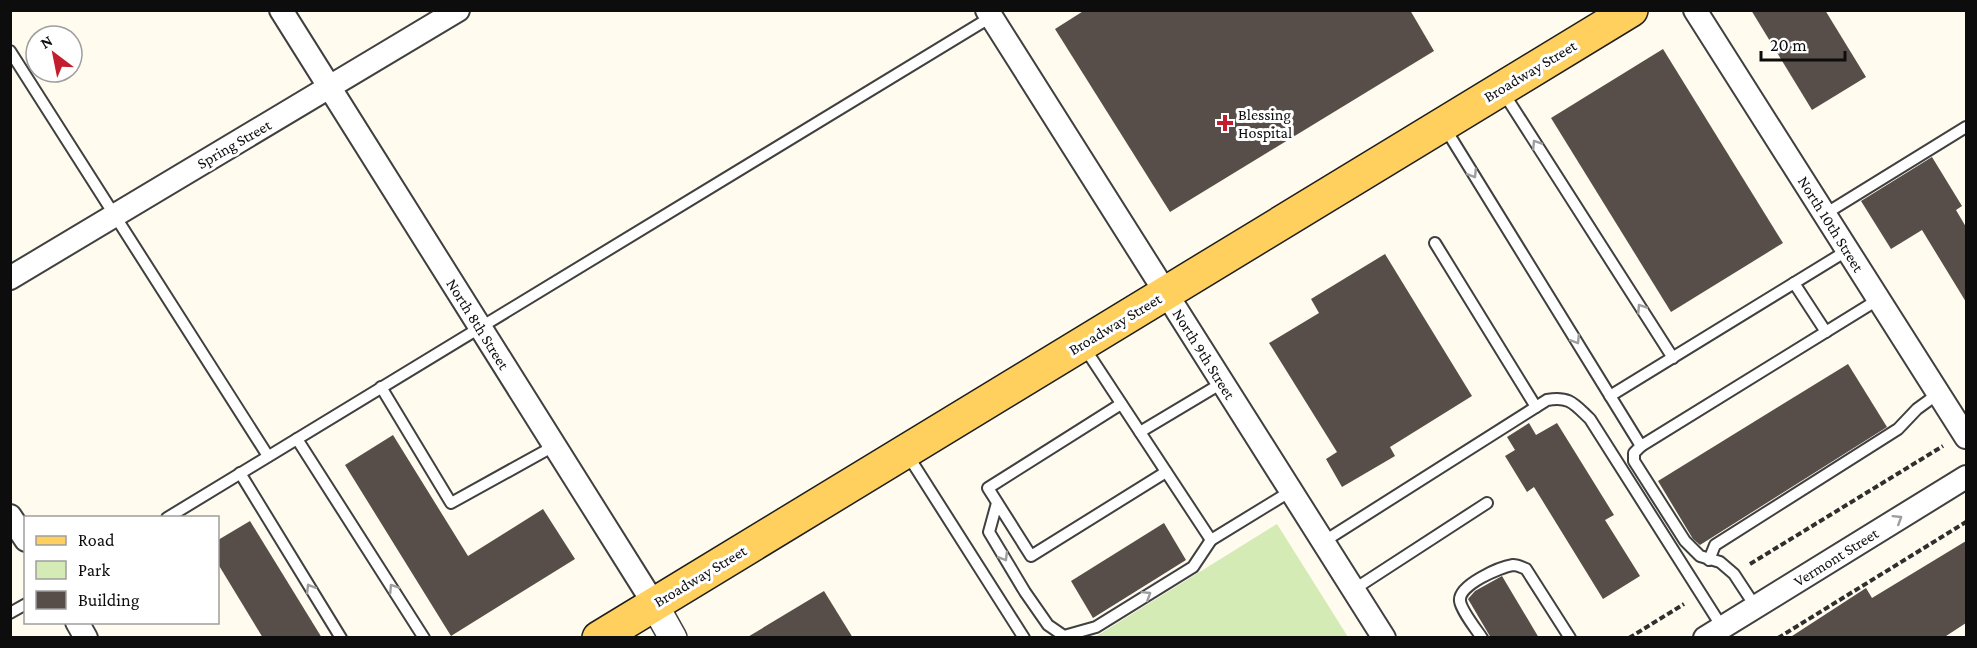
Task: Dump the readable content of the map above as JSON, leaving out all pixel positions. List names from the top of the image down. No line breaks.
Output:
{"streets":{"main road":["Broadway Street"],"street":["Spring Street","North 10th Street","North 8th Street","North 9th Street","Vermont Street"]},"crossings":[["Broadway Street","North 8th Street"],["Broadway Street","North 9th Street"],["Spring Street","North 8th Street"]],"one_way":["Vermont Street"],"places":{"health":["Blessing Hospital"]},"legend":["Road","Park","Building"],"scale_bar":"20 m","north":"top left"}
